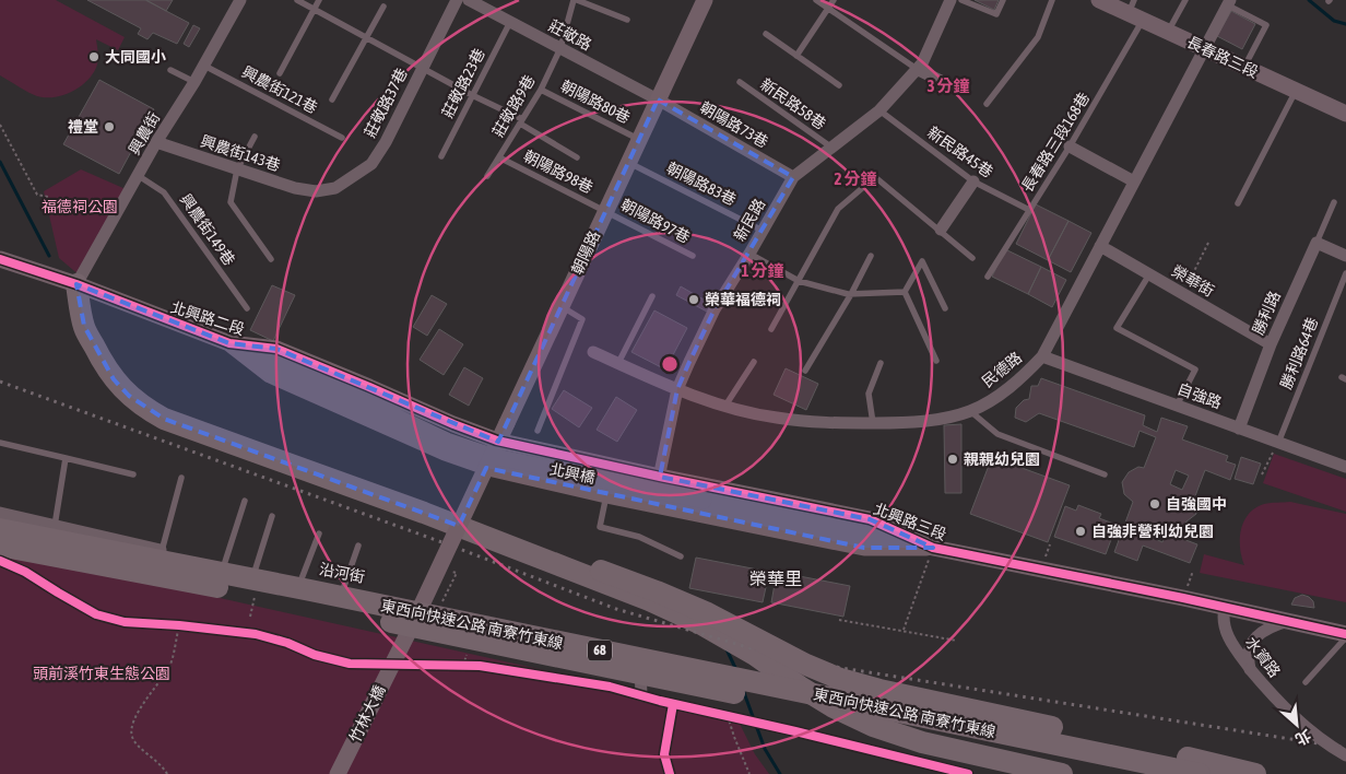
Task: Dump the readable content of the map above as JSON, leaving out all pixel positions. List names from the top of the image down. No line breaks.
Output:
{"streets":{"highway":["東西向快速公路 南寮竹東線","68"],"street":["莊敬路","長春路三段","莊敬路37巷","朝陽路73巷","興農街","興農街143巷","新民路","朝陽路","榮華街","勝利路","北興路二段","民德路","自強路","北興橋","北興路三段","沿河街","水資路","竹林大橋"],"lane":["莊敬路23巷","興農街121巷","朝陽路80巷","新民路58巷","莊敬路9巷","長春路三段168巷","新民路45巷","朝陽路98巷","朝陽路83巷","朝陽路97巷","興農街149巷","勝利路64巷"]},"crossings":[["莊敬路","莊敬路23巷"],["莊敬路","莊敬路9巷"],["莊敬路","朝陽路73巷"],["莊敬路","朝陽路"],["長春路三段","長春路三段168巷"],["長春路三段","民德路"],["興農街121巷","興農街"],["朝陽路80巷","莊敬路9巷"],["朝陽路80巷","朝陽路"],["莊敬路37巷","興農街143巷"],["新民路58巷","新民路"],["莊敬路9巷","朝陽路98巷"],["朝陽路73巷","新民路"],["朝陽路73巷","朝陽路"],["興農街","興農街143巷"],["興農街","興農街149巷"],["興農街","北興路二段"],["長春路三段168巷","新民路45巷"],["新民路45巷","新民路"],["朝陽路98巷","朝陽路97巷"],["朝陽路98巷","朝陽路"],["朝陽路83巷","新民路"],["朝陽路83巷","朝陽路"],["新民路","民德路"],["新民路","北興路三段"],["朝陽路97巷","朝陽路"],["朝陽路","北興路二段"],["朝陽路","北興橋"],["朝陽路","北興路三段"],["朝陽路","竹林大橋"],["榮華街","勝利路"],["榮華街","民德路"],["勝利路","自強路"],["北興路二段","北興橋"],["北興路二段","北興路三段"],["勝利路64巷","自強路"],["民德路","自強路"],["北興橋","北興路三段"],["北興路三段","水資路"]],"districts":["榮華里"],"parks":["福德祠公園","頭前溪竹東生態公園"],"places":["大同國小","禮堂","榮華福德祠","親親幼兒園","自強國中","自強非營利幼兒園"],"north":"bottom right","rings":["3 分鐘","2 分鐘","1 分鐘"]}
